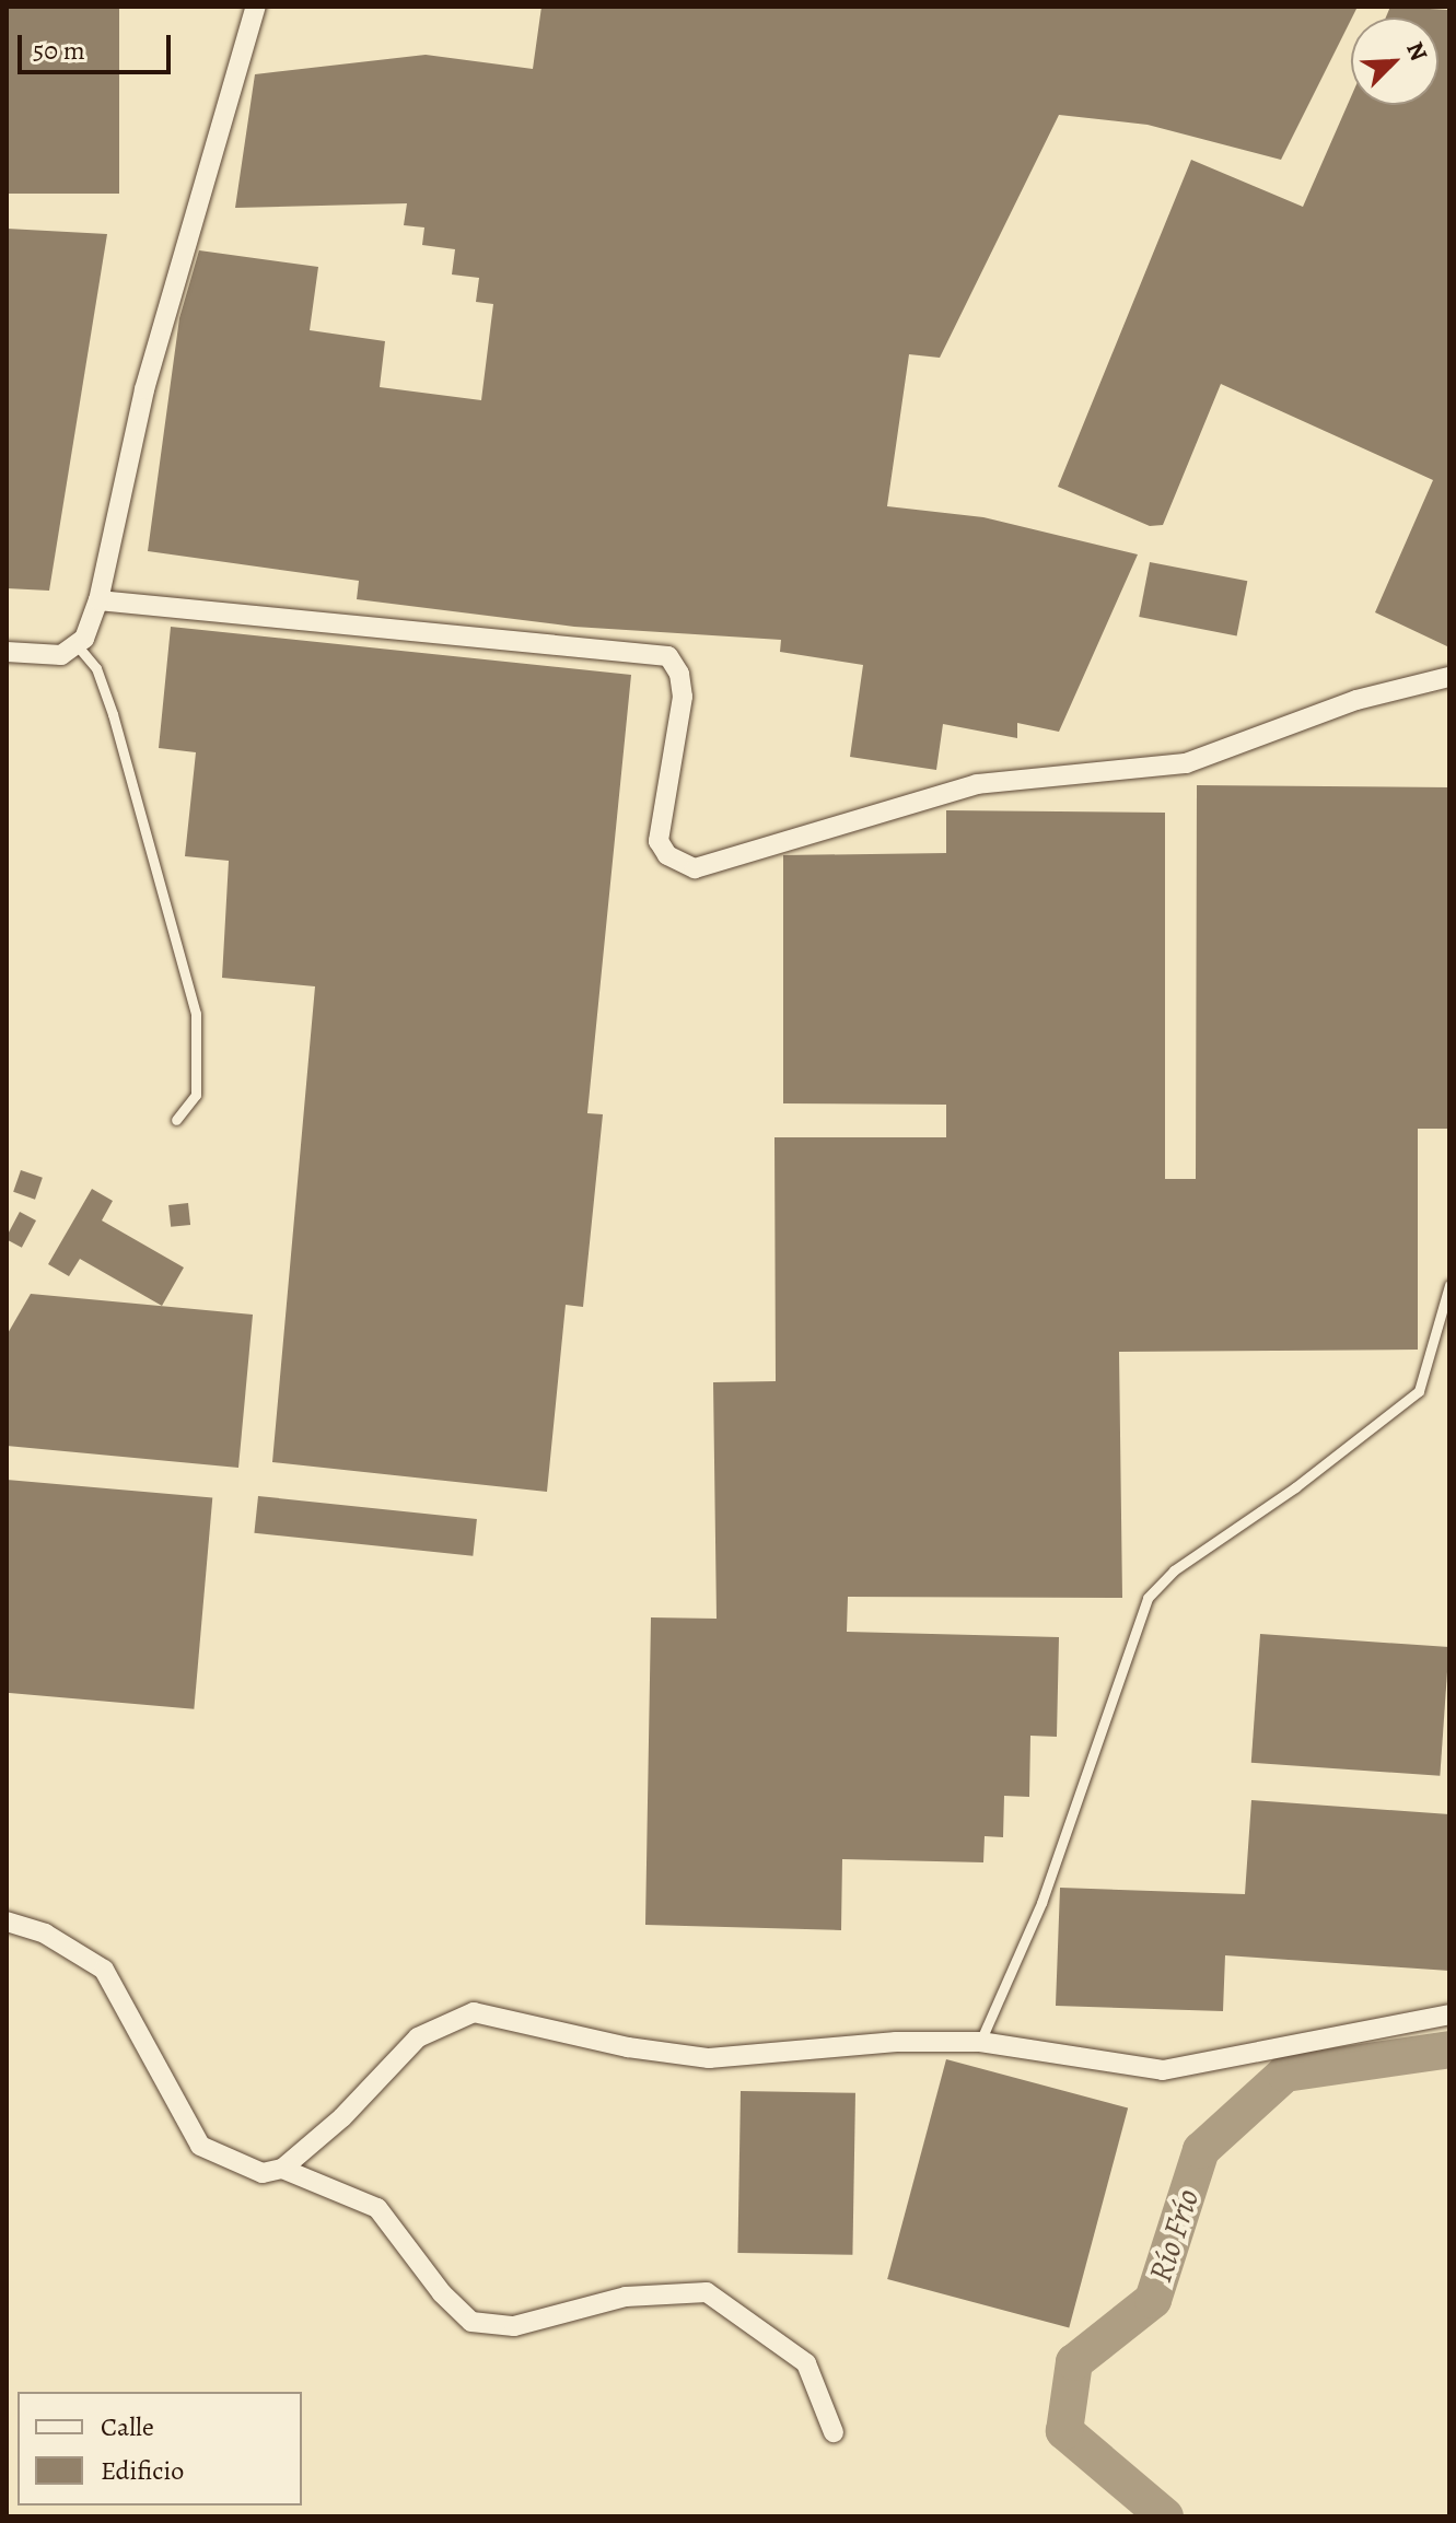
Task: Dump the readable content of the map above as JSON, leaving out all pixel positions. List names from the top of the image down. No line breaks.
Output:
{"water":["Río Frío"],"legend":["Calle","Edificio"],"scale_bar":"50 m","north":"top right"}
